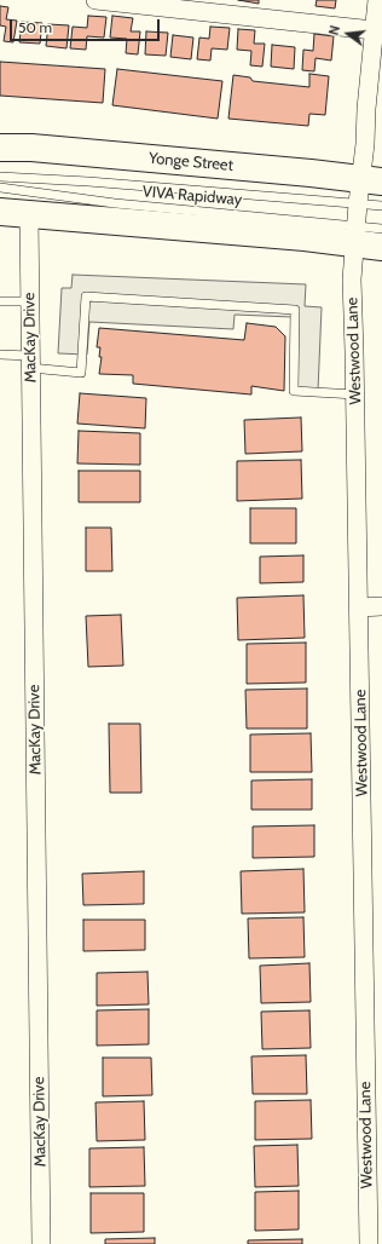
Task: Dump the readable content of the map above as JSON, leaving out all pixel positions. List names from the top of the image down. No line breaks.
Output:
{"streets":{"main road":["Yonge Street"],"street":["MacKay Drive","Westwood Lane"],"lane":["VIVA Rapidway"]},"crossings":[["Yonge Street","VIVA Rapidway"],["Yonge Street","Westwood Lane"],["VIVA Rapidway","Westwood Lane"]],"scale_bar":"50 m","north":"left"}
